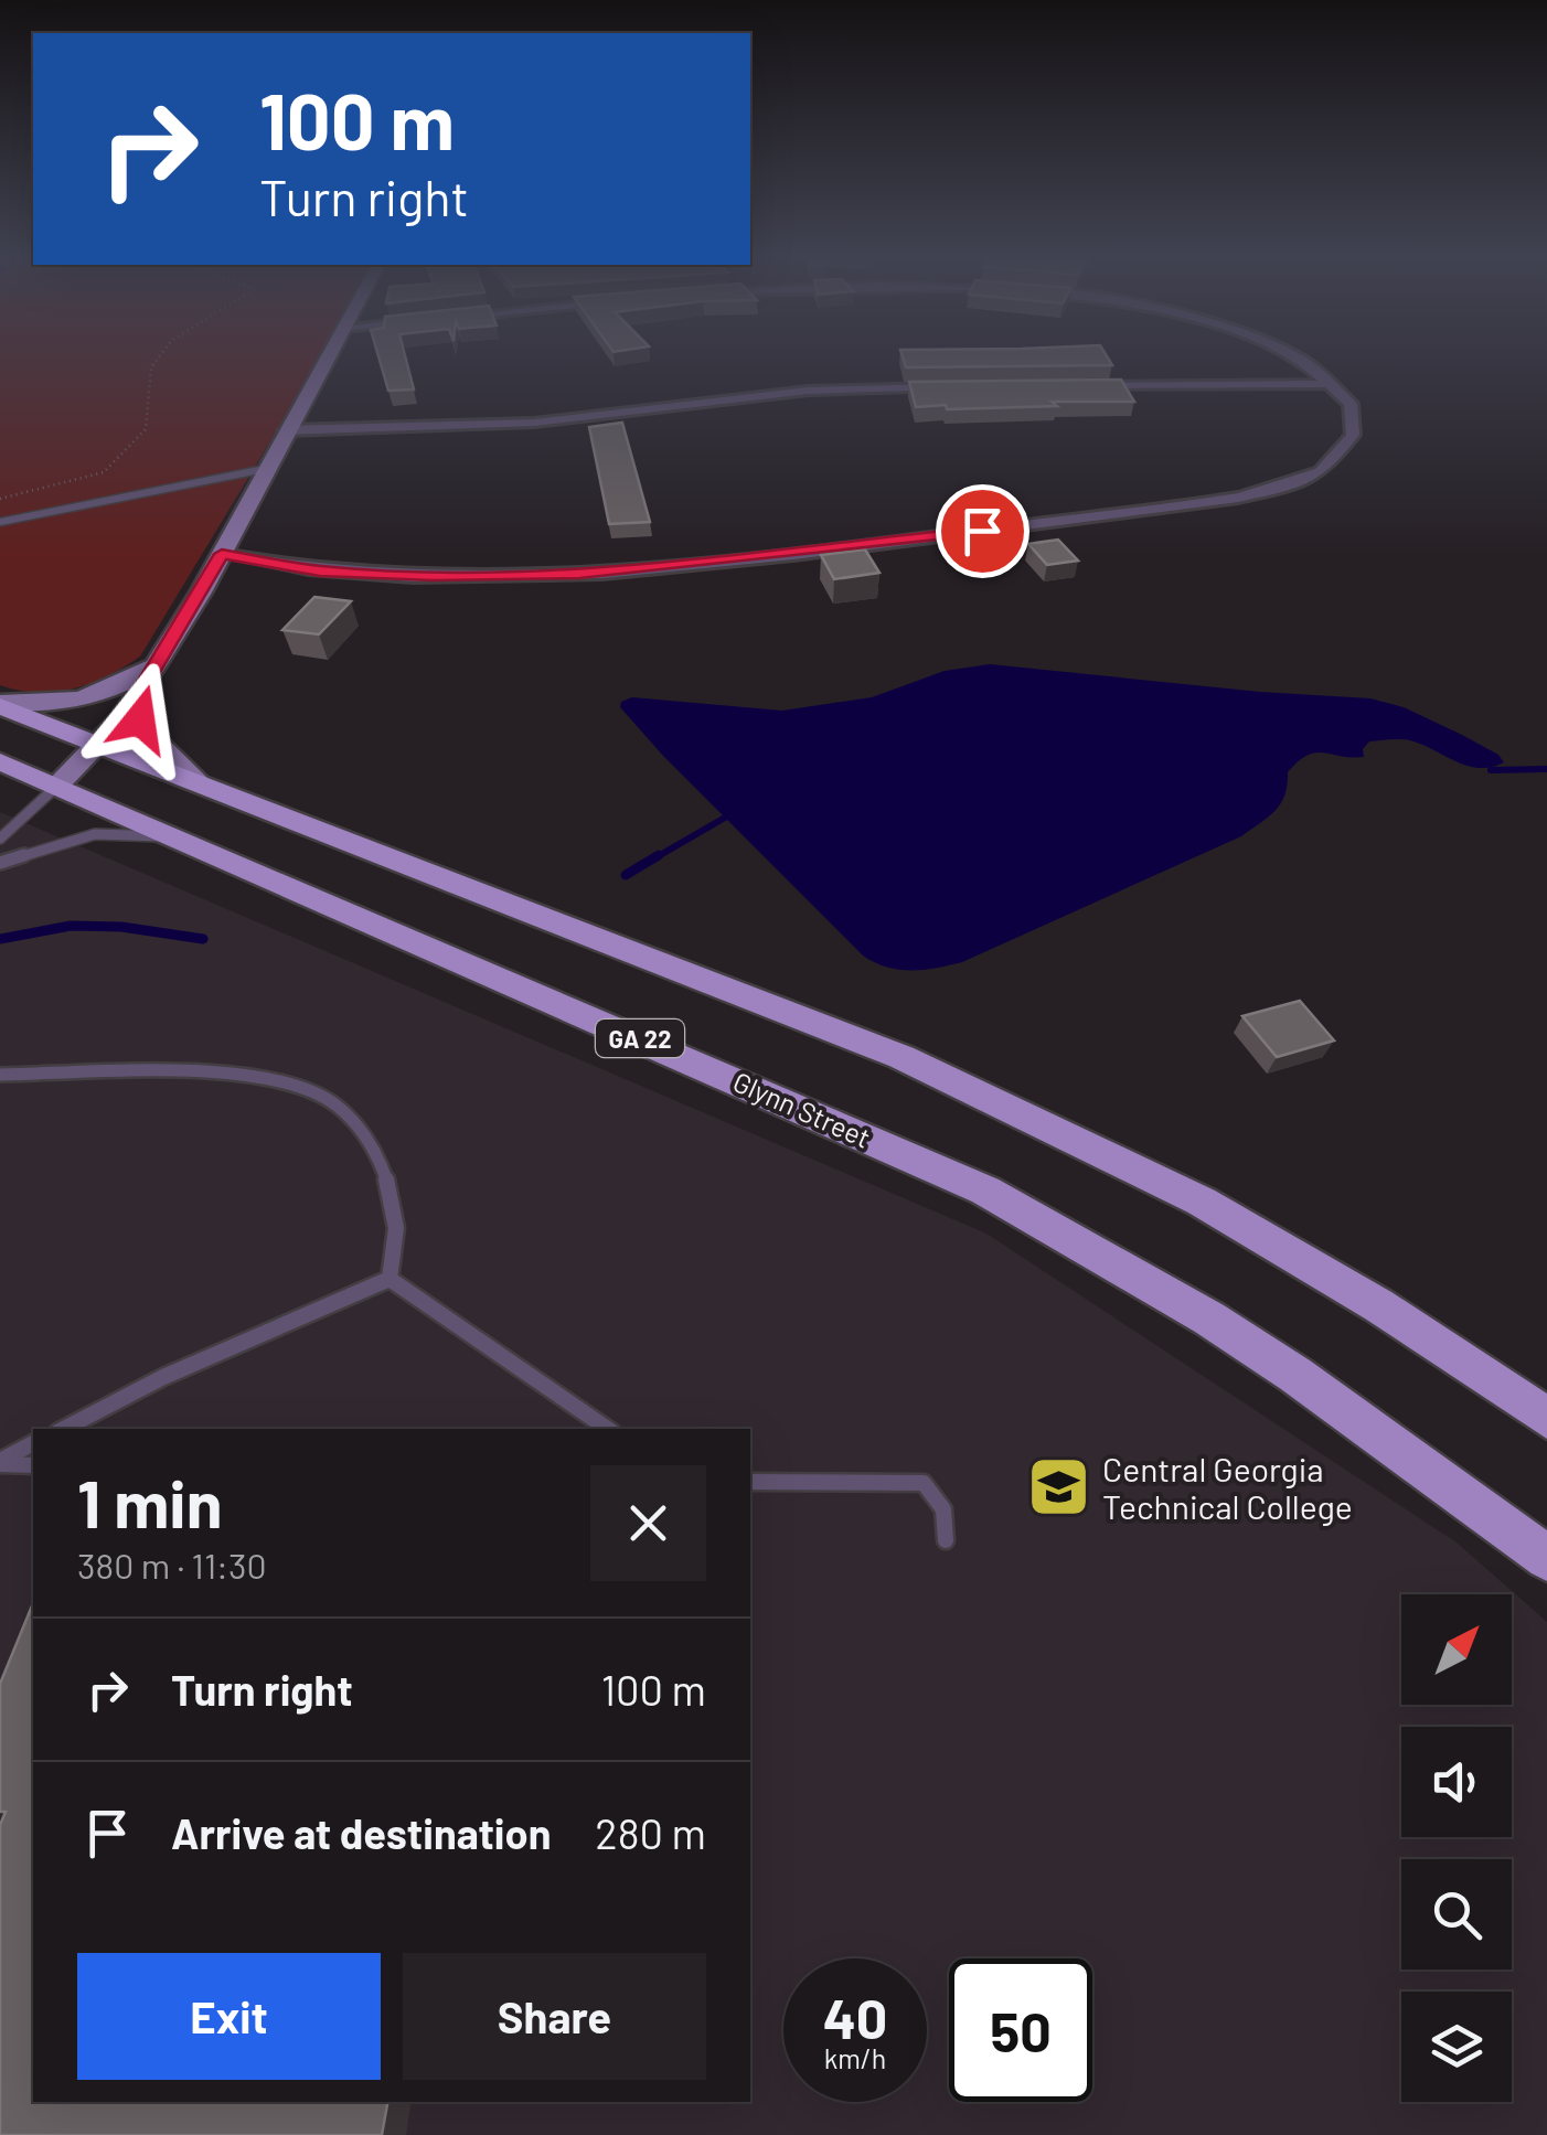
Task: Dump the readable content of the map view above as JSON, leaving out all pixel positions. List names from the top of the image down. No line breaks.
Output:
{"streets":{"main road":["GA 22","Glynn Street"]},"places":{"school or university":["Central Georgia Technical College"]},"north":"top right","page":{"turn":["100 m","Turn right"],"heading":["1 min","380 m · 11:30"],"list":[{"name":"Turn right","value":"100 m"},{"name":"Arrive at destination","value":"280 m"}],"buttons":["Exit","Share"],"speed":"40 km/h","limit":"50"}}
